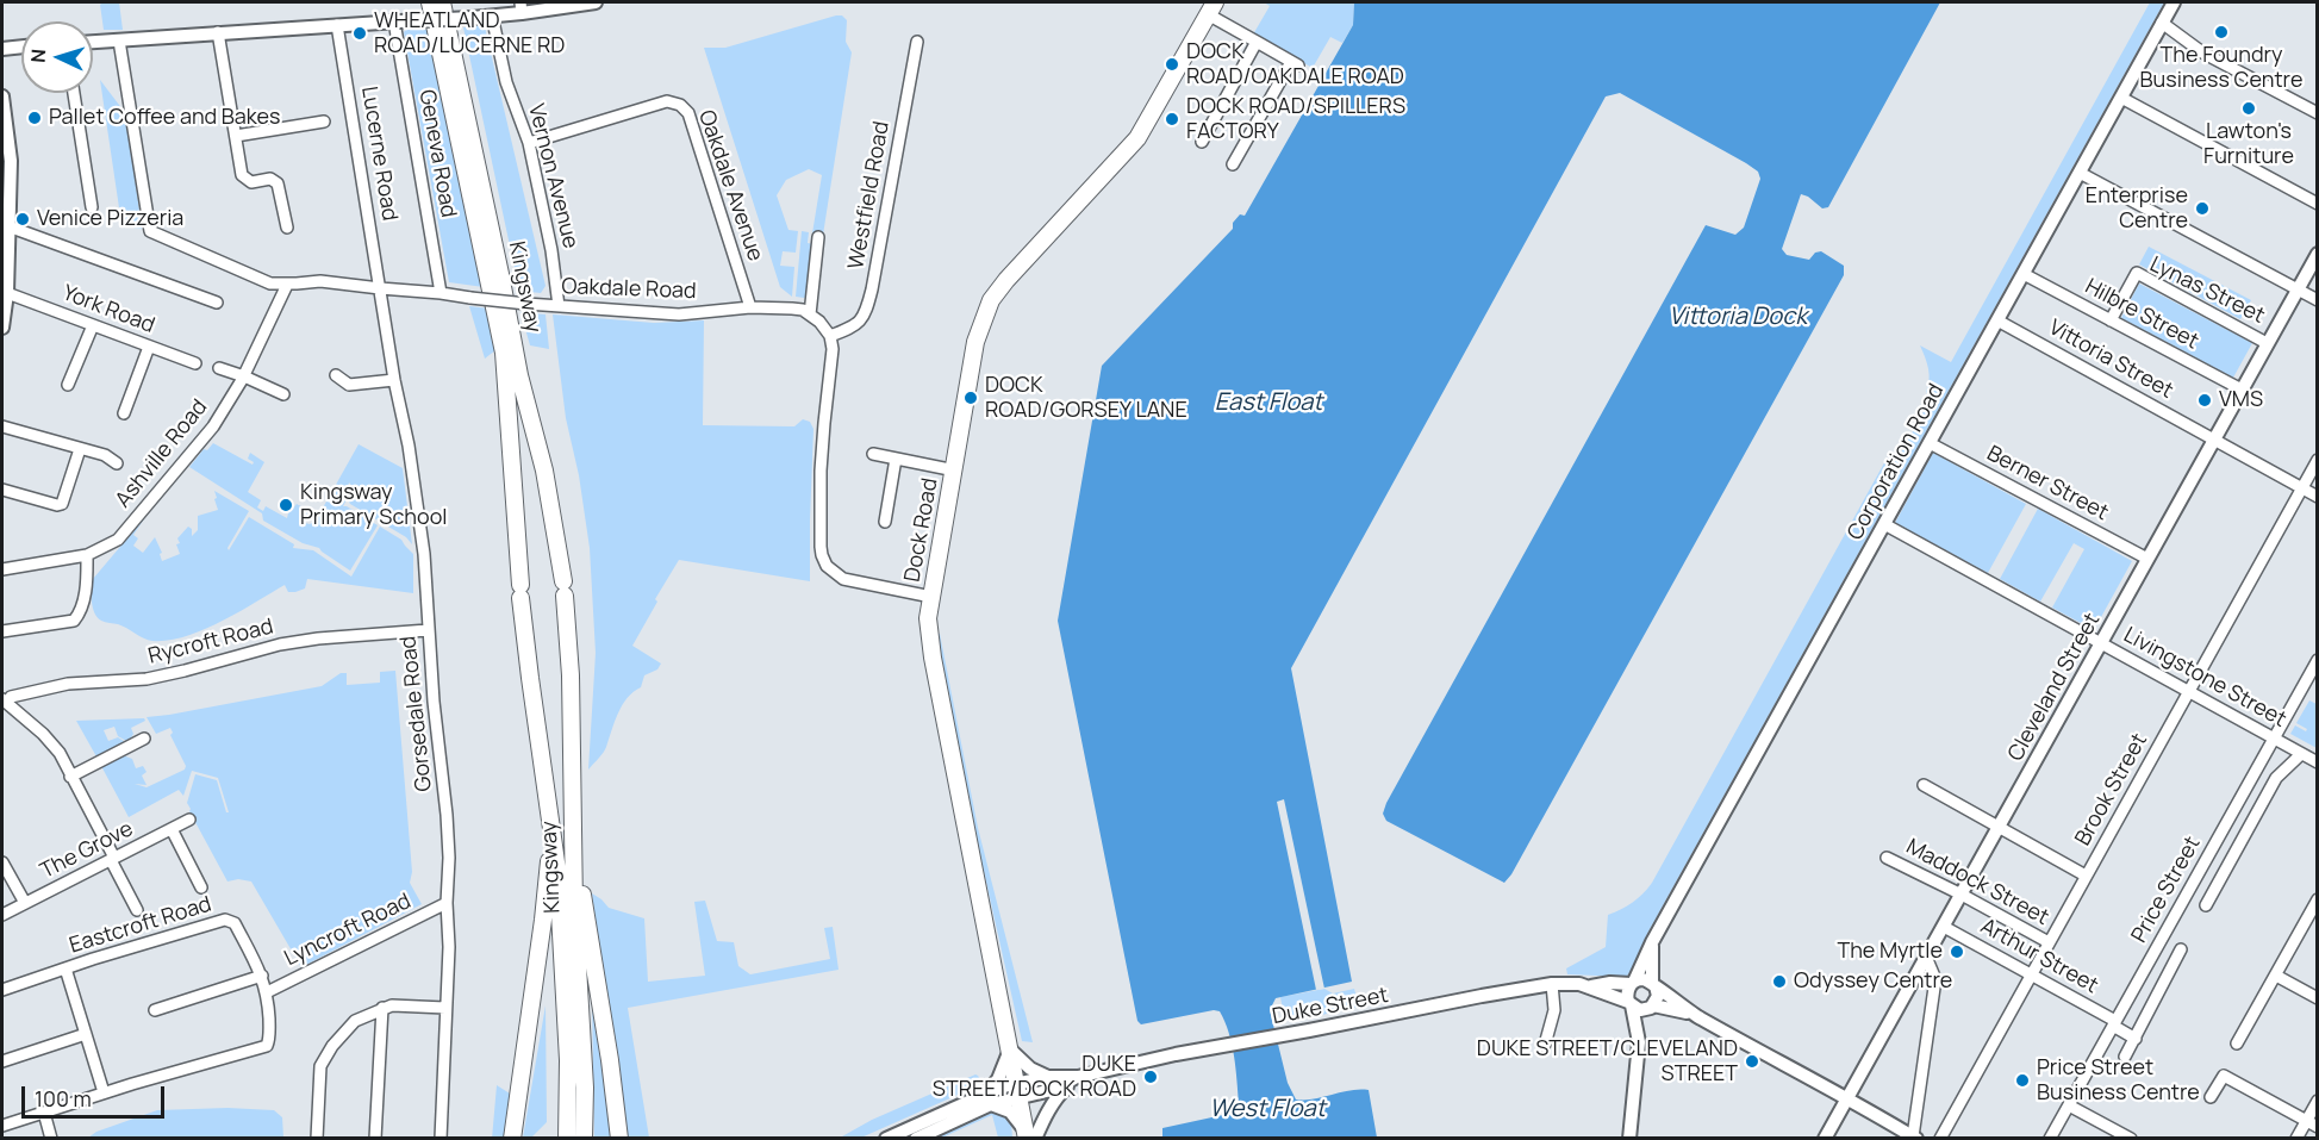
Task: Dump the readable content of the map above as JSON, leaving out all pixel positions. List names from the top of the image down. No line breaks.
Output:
{"streets":{"highway":["Kingsway","Dock Road"],"main road":["Corporation Road","Cleveland Street","Duke Street"],"street":["Lucerne Road","Geneva Road","Vernon Avenue","Oakdale Avenue","Westfield Road","Oakdale Road","Lynas Street","York Road","Hilbre Street","Vittoria Street","Ashville Road","Berner Street","Rycroft Road","Livingstone Street","Gorsedale Road","Brook Street","The Grove","Maddock Street","Price Street","Eastcroft Road","Lyncroft Road","Arthur Street"]},"crossings":[["Lucerne Road","Oakdale Road"],["Lucerne Road","Gorsedale Road"],["Geneva Road","Oakdale Road"],["Vernon Avenue","Oakdale Avenue"],["Vernon Avenue","Oakdale Road"],["Oakdale Avenue","Oakdale Road"],["Oakdale Road","Ashville Road"],["Oakdale Road","Gorsedale Road"],["Lynas Street","Hilbre Street"],["Lynas Street","Cleveland Street"],["Hilbre Street","Corporation Road"],["Hilbre Street","Cleveland Street"],["Vittoria Street","Corporation Road"],["Vittoria Street","Cleveland Street"],["Vittoria Street","Brook Street"],["Corporation Road","Berner Street"],["Corporation Road","Livingstone Street"],["Corporation Road","Duke Street"],["Berner Street","Cleveland Street"],["Dock Road","Duke Street"],["Rycroft Road","Gorsedale Road"],["Livingstone Street","Cleveland Street"],["Livingstone Street","Brook Street"],["Livingstone Street","Price Street"],["Cleveland Street","Maddock Street"],["Cleveland Street","Arthur Street"],["Gorsedale Road","Lyncroft Road"],["Brook Street","Maddock Street"],["Brook Street","Arthur Street"],["Price Street","Arthur Street"],["Eastcroft Road","Lyncroft Road"]],"water":["Vittoria Dock","East Float","West Float"],"places":["The Foundry Business Centre","WHEATLAND ROAD/LUCERNE RD","DOCK ROAD/OAKDALE ROAD","Lawton's Furniture","Pallet Coffee and Bakes","DOCK ROAD/SPILLERS FACTORY","Enterprise Centre","Venice Pizzeria","DOCK ROAD/GORSEY LANE","VMS","Kingsway Primary School","The Myrtle","Odyssey Centre","DUKE STREET/CLEVELAND STREET","DUKE STREET/DOCK ROAD","Price Street Business Centre"],"scale_bar":"100 m","north":"left"}
